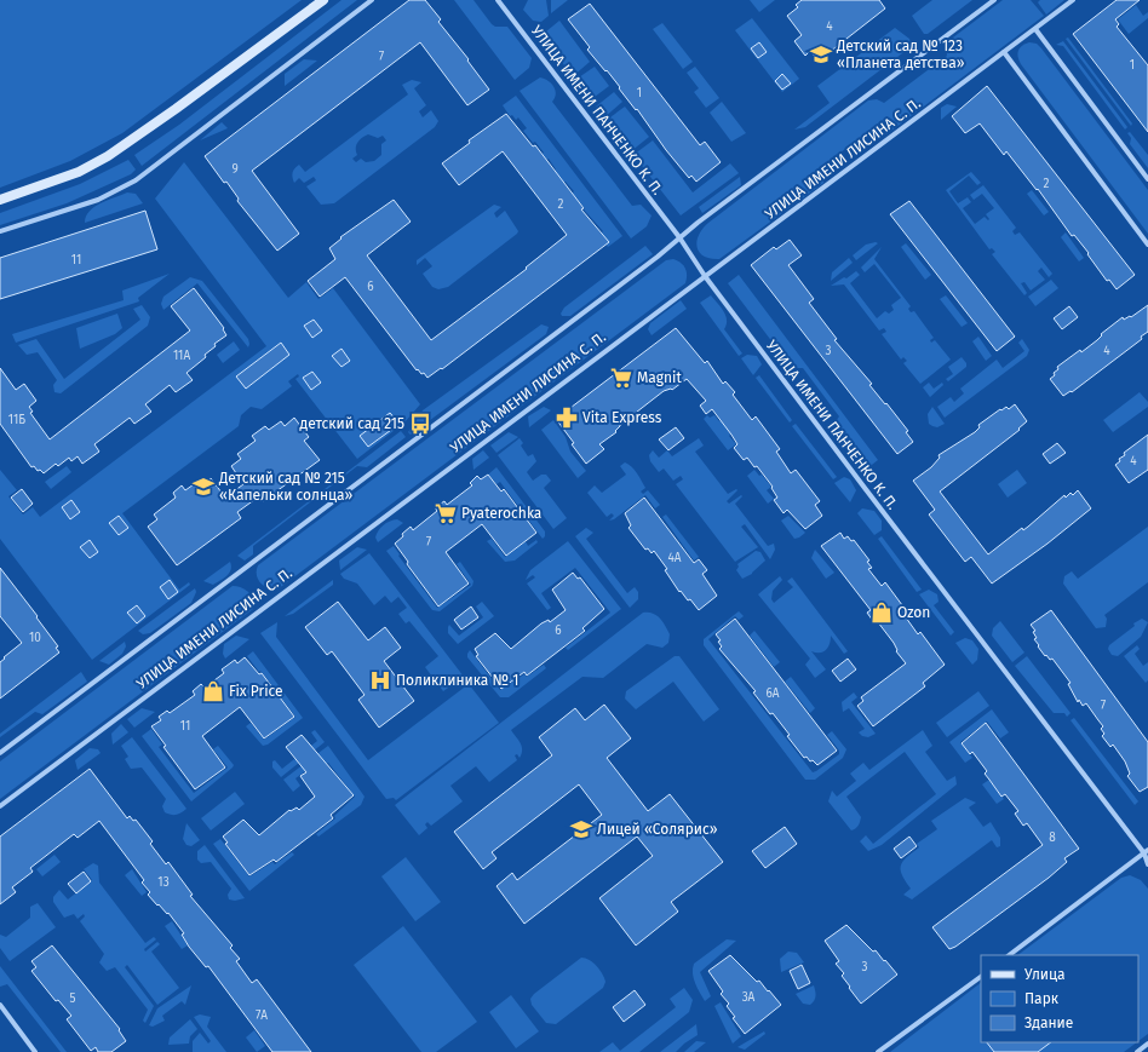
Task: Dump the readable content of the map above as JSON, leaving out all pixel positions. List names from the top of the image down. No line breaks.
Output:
{"streets":{"street":["УЛИЦА ИМЕНИ ПАНЧЕНКО К. П.","УЛИЦА ИМЕНИ ЛИСИНА С. П."]},"crossings":[["УЛИЦА ИМЕНИ ПАНЧЕНКО К. П.","УЛИЦА ИМЕНИ ЛИСИНА С. П."]],"places":{"school or university":["Детский сад № 123 «Планета детства»","Детский сад № 215 «Капельки солнца»","Лицей «Солярис»"],"supermarket":["Magnit","Pyaterochka"],"pharmacy":["Vita Express"],"bus stop":["детский сад 215"],"shop":["Ozon","Fix Price"],"hospital":["Поликлиника № 1"]},"house_numbers":["4","7","1","1","9","2","2","11","6","3","4","11А","11Б","4","7","4А","6","10","6А","7","11","8","13","3","3А","5","7А"],"legend":["Улица","Парк","Здание"]}
